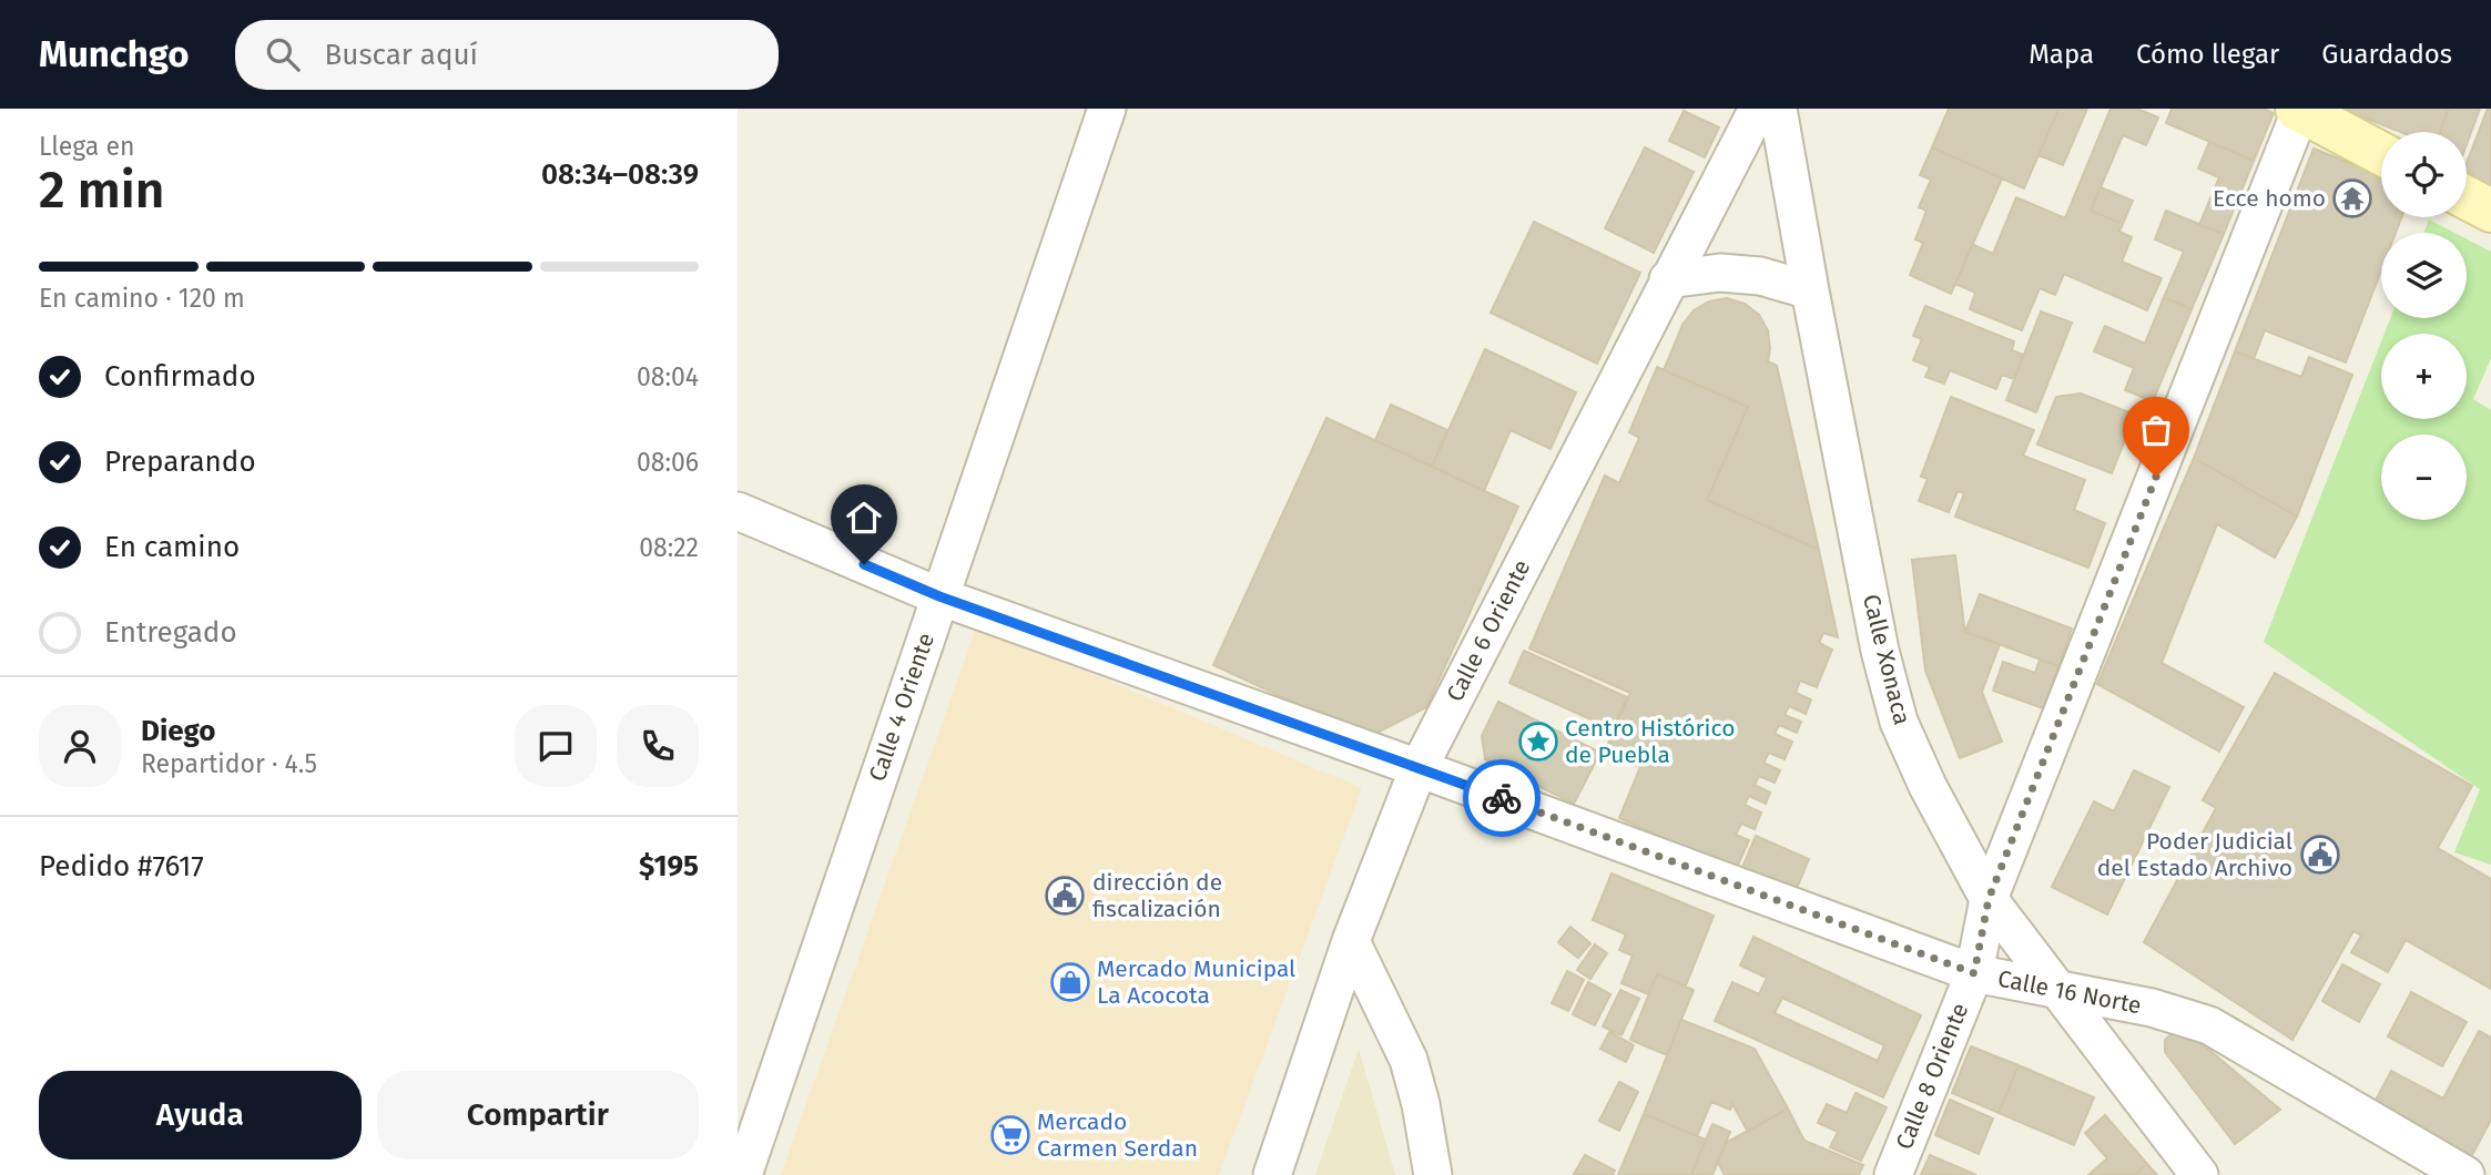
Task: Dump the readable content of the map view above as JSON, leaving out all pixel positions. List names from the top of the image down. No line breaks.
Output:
{"streets":{"street":["Calle 6 Oriente","Calle Xonaca","Calle 4 Oriente","Calle 16 Norte","Calle 8 Oriente"]},"crossings":[["Calle 6 Oriente","Calle 16 Norte"],["Calle Xonaca","Calle 16 Norte"],["Calle Xonaca","Calle 8 Oriente"],["Calle 4 Oriente","Calle 16 Norte"],["Calle 16 Norte","Calle 8 Oriente"]],"places":{"temple":["Ecce homo"],"place":["Centro Histórico de Puebla"],"public building":["Poder Judicial del Estado Archivo","dirección de fiscalización"],"shop":["Mercado Municipal La Acocota"],"supermarket":["Mercado Carmen Serdan"]},"page":{"header":"Munchgo","search":"Buscar aquí","nav":["Mapa","Cómo llegar","Guardados"],"heading":["2 min","Llega en","08:34–08:39"],"panel":["Diego","Repartidor · 4.5","Pedido #7617","$195"],"map_buttons":["+","−"],"bar":"En camino · 120 m","list":[["Confirmado","08:04"],["Preparando","08:06"],["En camino","08:22"],"Entregado"],"buttons":["Ayuda","Compartir"]}}
